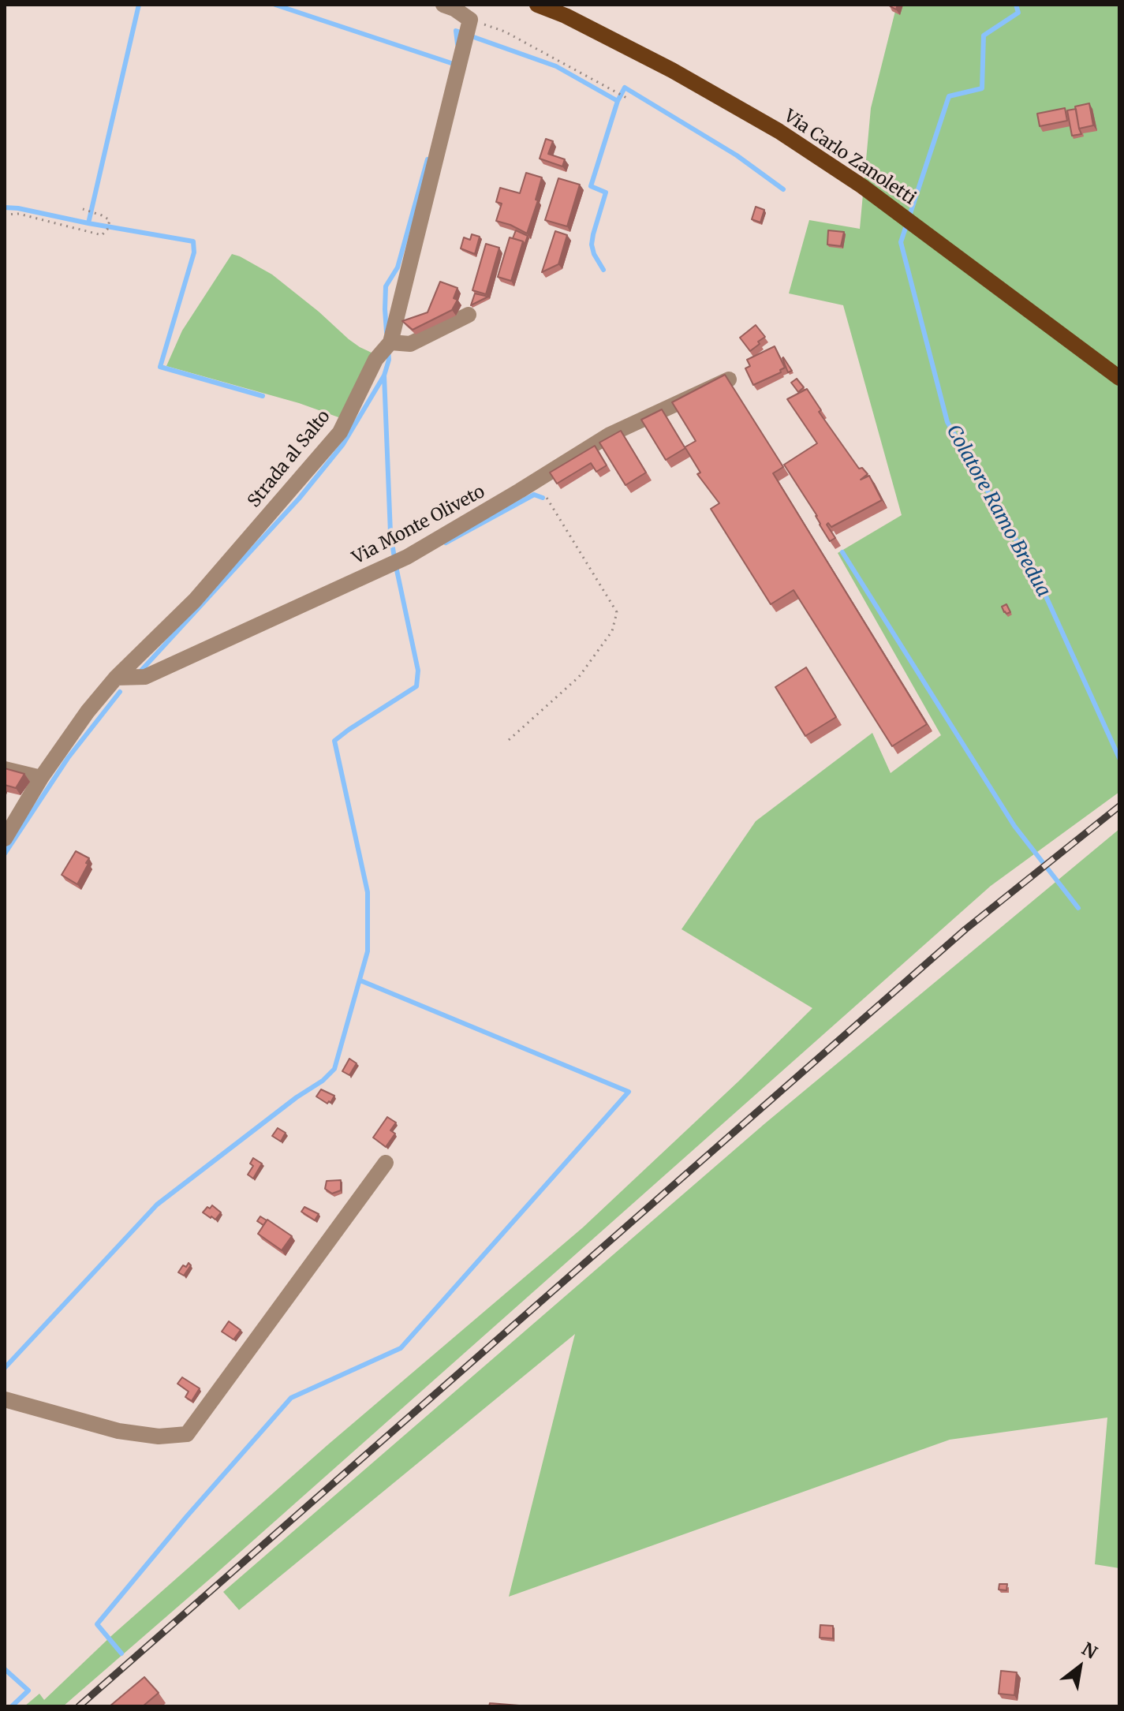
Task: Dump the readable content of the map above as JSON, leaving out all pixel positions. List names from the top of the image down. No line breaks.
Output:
{"streets":{"main road":["Via Carlo Zanoletti"],"street":["Strada al Salto","Via Monte Oliveto"]},"crossings":[["Strada al Salto","Via Monte Oliveto"]],"water":["Colatore Ramo Bredua"],"north":"top right"}
